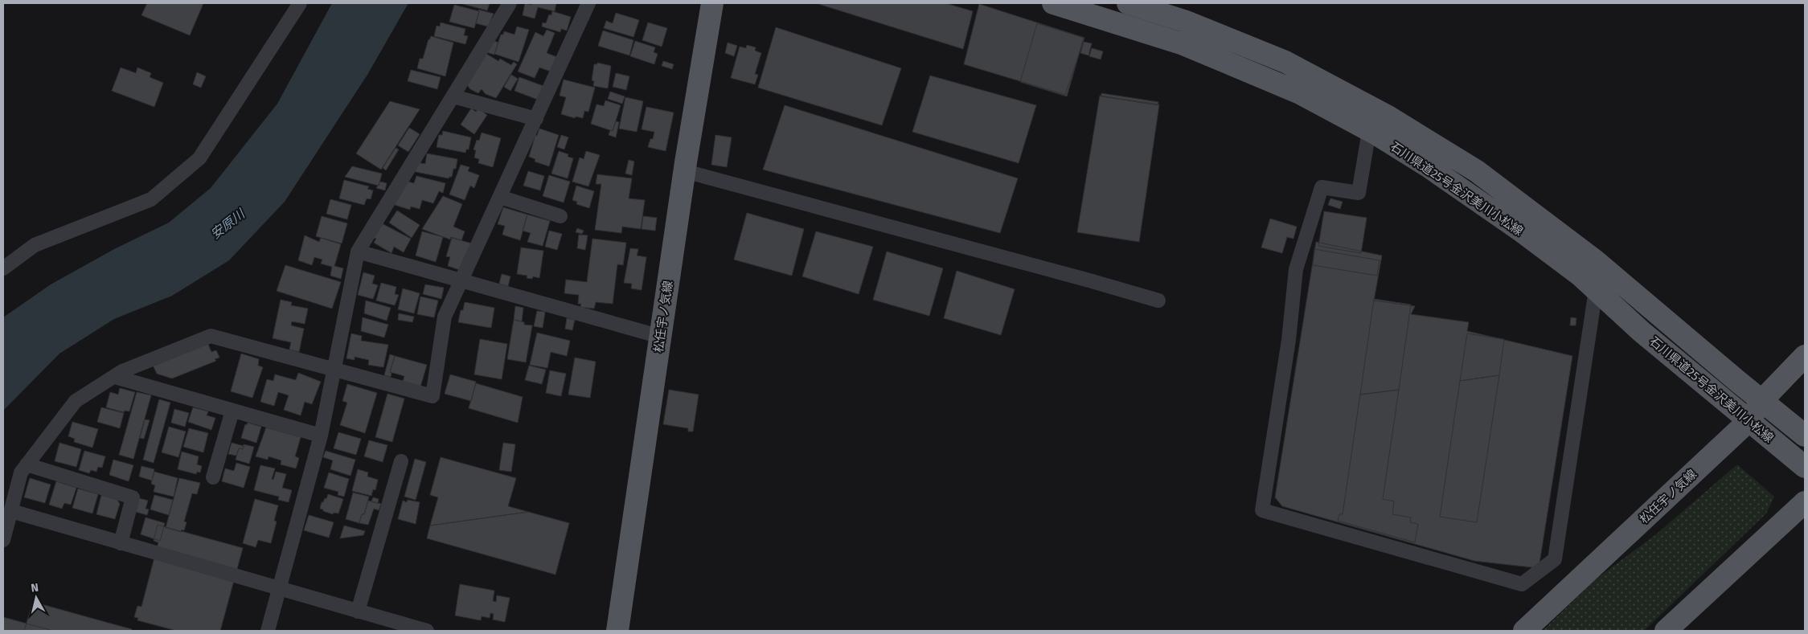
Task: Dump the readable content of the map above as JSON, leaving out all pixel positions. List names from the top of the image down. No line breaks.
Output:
{"streets":{"main road":["石川県道25号金沢美川小松線","松任宇ノ気線"]},"crossings":[["石川県道25号金沢美川小松線","松任宇ノ気線"]],"water":["安原川"],"north":"top"}
